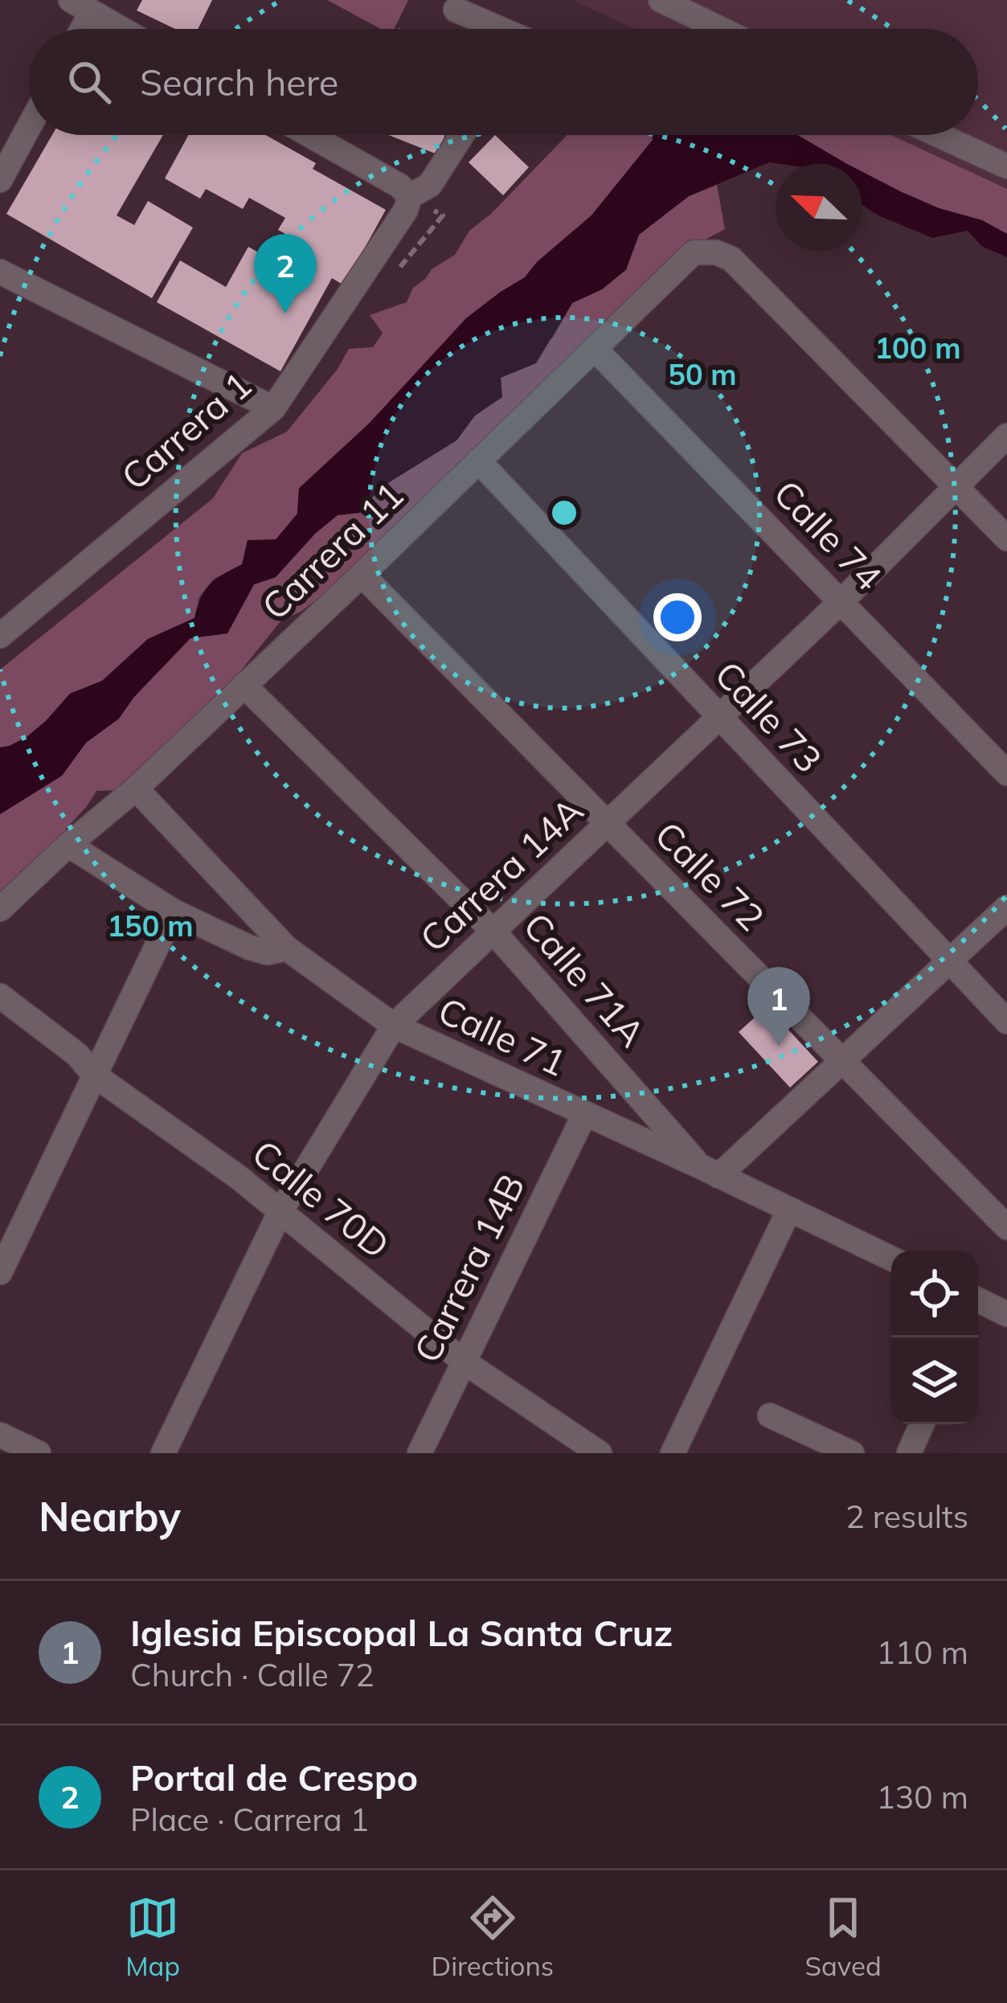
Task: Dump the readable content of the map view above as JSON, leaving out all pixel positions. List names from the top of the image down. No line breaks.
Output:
{"streets":{"street":["Carrera 1","Calle 74","Carrera 11","Calle 73","Carrera 14A","Calle 72","Calle 71A","Calle 71","Calle 70D","Carrera 14B"]},"crossings":[["Calle 74","Carrera 11"],["Calle 74","Carrera 14A"],["Carrera 11","Calle 73"],["Carrera 11","Carrera 14A"],["Carrera 11","Calle 72"],["Carrera 11","Calle 71A"],["Carrera 11","Calle 71"],["Calle 73","Carrera 14A"],["Carrera 14A","Calle 72"],["Carrera 14A","Calle 71A"],["Carrera 14A","Calle 71"],["Carrera 14A","Calle 70D"],["Calle 71A","Calle 71"],["Calle 71","Carrera 14B"],["Calle 70D","Carrera 14B"]],"north":"top left","page":{"search":"Search here","pins":["2","1"],"heading":["Nearby","2 results"],"list":[{"mark":"1","name":"Iglesia Episcopal La Santa Cruz","note":"Church · Calle 72","value":"110 m"},{"mark":"2","name":"Portal de Crespo","note":"Place · Carrera 1","value":"130 m"}],"nav":["Map","Directions","Saved"]},"rings":["100 m","50 m","150 m"]}
